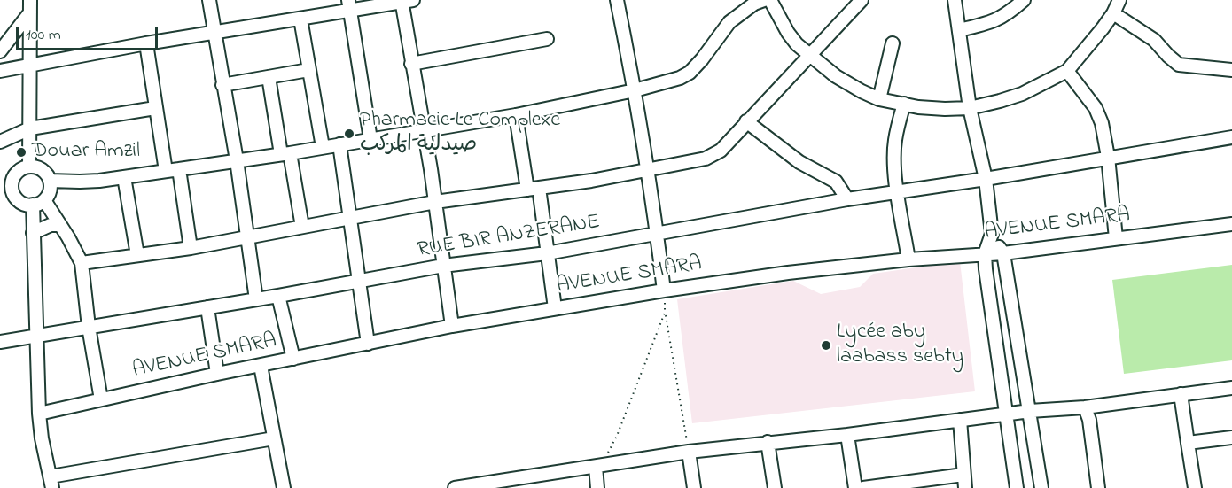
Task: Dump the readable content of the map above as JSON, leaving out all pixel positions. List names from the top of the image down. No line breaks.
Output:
{"streets":{"street":["AVENUE SMARA","RUE BIR ANZERANE"]},"places":["Pharmacie Le Complexe صيدلية المركب","Douar Amzil","Lycée aby laabass sebty"],"scale_bar":"100 m"}
